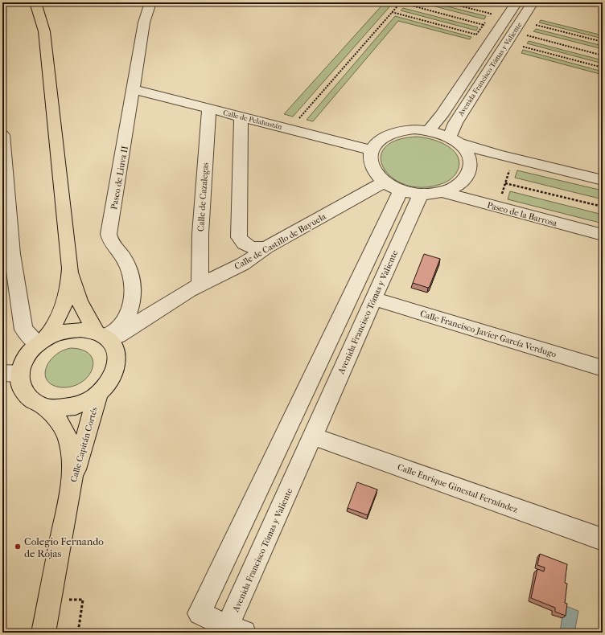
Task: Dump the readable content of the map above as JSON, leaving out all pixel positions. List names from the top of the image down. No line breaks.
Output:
{"streets":{"main road":["Calle Capitán Cortés"],"street":["Avenida Francisco Tómas y Valiente","Calle de Pelahustán","Paseo de Liuva II","Calle de Cazalegas","Paseo de la Barrosa","Calle de Castillo de Bayuela","Calle Francisco Javier García Verdugo","Calle Enrique Ginestal Fernández"]},"crossings":[["Avenida Francisco Tómas y Valiente","Calle de Pelahustán"],["Avenida Francisco Tómas y Valiente","Paseo de la Barrosa"],["Avenida Francisco Tómas y Valiente","Calle de Castillo de Bayuela"],["Avenida Francisco Tómas y Valiente","Calle Francisco Javier García Verdugo"],["Avenida Francisco Tómas y Valiente","Calle Enrique Ginestal Fernández"],["Calle de Pelahustán","Paseo de Liuva II"],["Calle de Pelahustán","Calle de Cazalegas"],["Calle de Pelahustán","Paseo de la Barrosa"],["Calle de Pelahustán","Calle de Castillo de Bayuela"],["Paseo de Liuva II","Calle de Castillo de Bayuela"],["Paseo de Liuva II","Calle Capitán Cortés"],["Calle de Cazalegas","Calle de Castillo de Bayuela"],["Paseo de la Barrosa","Calle de Castillo de Bayuela"],["Calle de Castillo de Bayuela","Calle Capitán Cortés"]],"places":["Colegio Fernando de Rojas"]}
